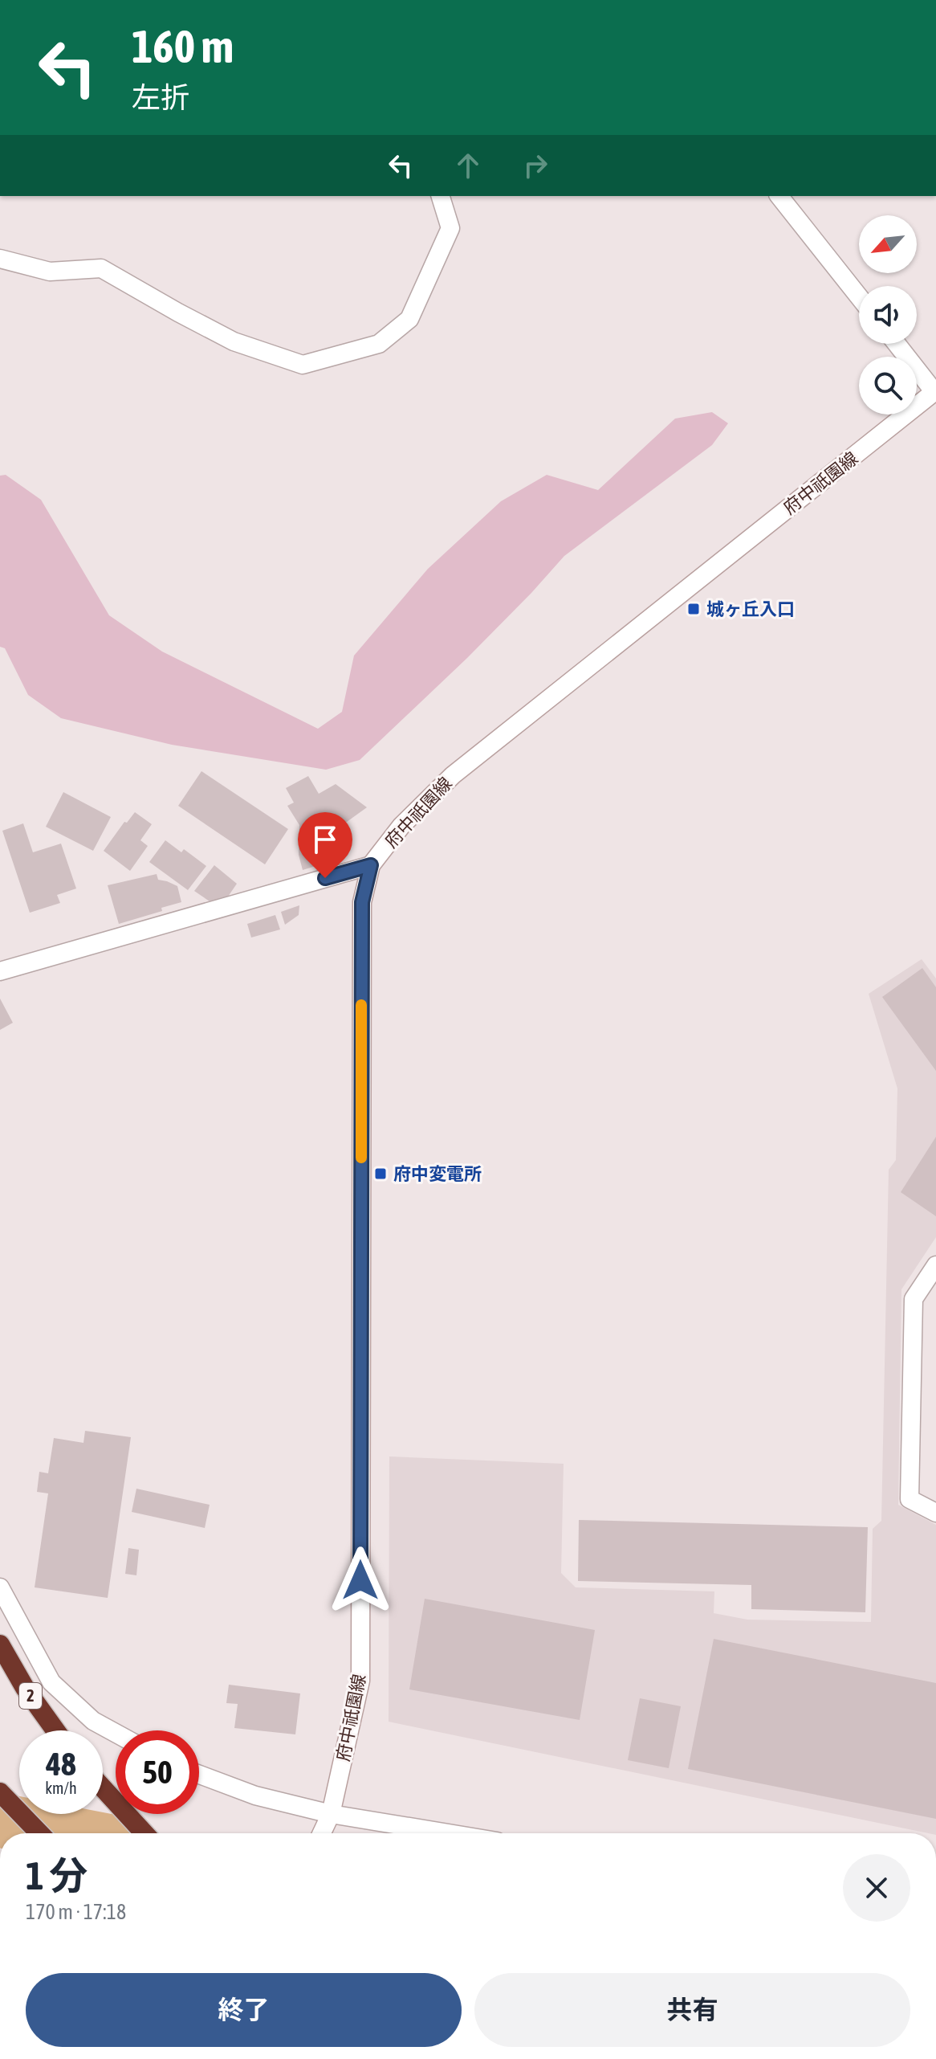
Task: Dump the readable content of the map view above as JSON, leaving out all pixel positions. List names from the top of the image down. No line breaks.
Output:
{"streets":{"highway":["2"],"street":["府中祇園線"]},"places":{"transit":["城ヶ丘入口","府中変電所"]},"north":"bottom left","page":{"turn":["160 m","左折"],"speed":"48 km/h","limit":"50","heading":["1 分","170 m · 17:18"],"buttons":["終了","共有"]}}
